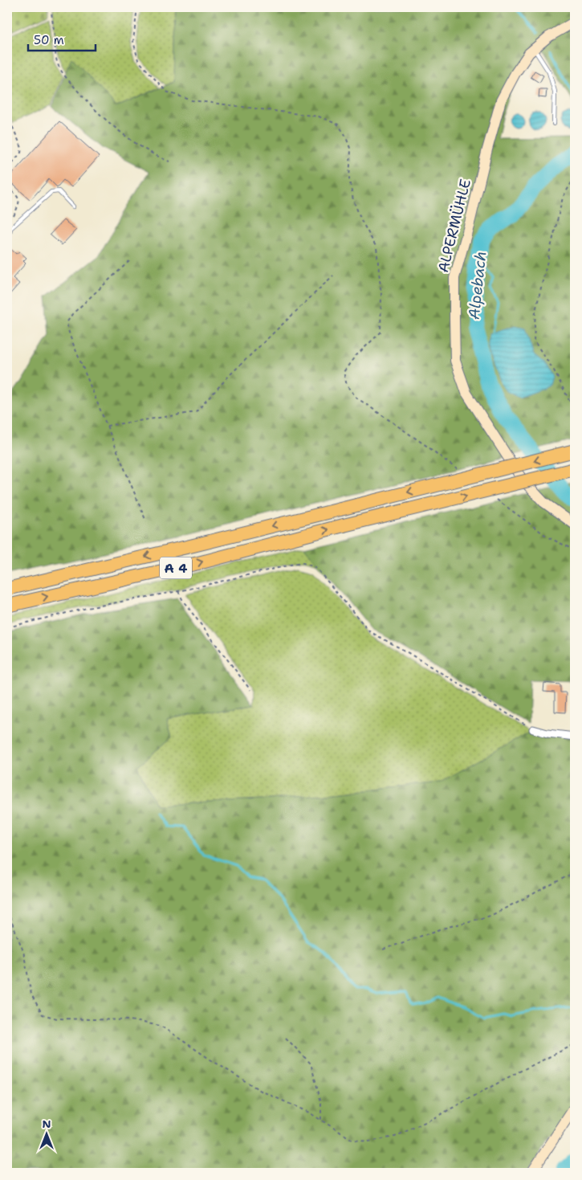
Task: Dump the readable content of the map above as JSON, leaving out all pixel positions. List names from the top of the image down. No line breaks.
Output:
{"streets":{"highway":["A 4"],"main road":["ALPERMÜHLE"]},"water":["Alpebach"],"scale_bar":"50 m","north":"top"}
